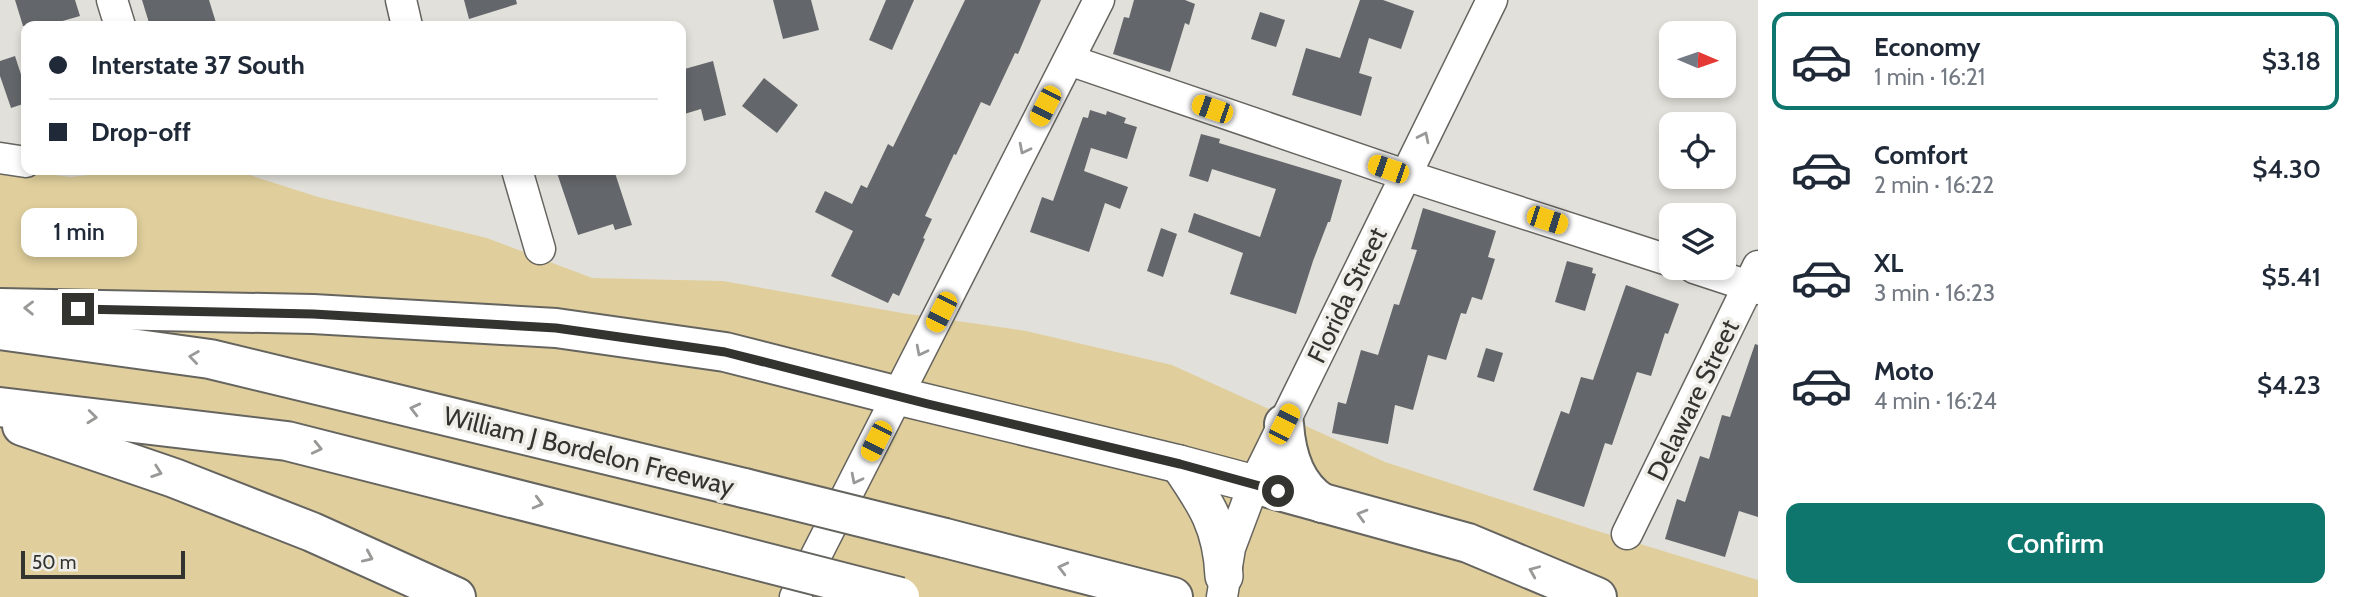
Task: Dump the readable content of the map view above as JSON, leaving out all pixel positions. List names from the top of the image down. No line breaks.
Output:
{"streets":{"highway":["William J Bordelon Freeway"],"street":["Florida Street","Delaware Street"]},"scale_bar":"50 m","north":"right","page":{"list":[{"name":"Economy","note":"1 min · 16:21","value":"$3.18"},{"name":"Comfort","note":"2 min · 16:22","value":"$4.30"},{"name":"XL","note":"3 min · 16:23","value":"$5.41"},{"name":"Moto","note":"4 min · 16:24","value":"$4.23"}],"banner":["Interstate 37 South","Drop-off"],"bubble":"1 min","buttons":"Confirm","scale":"50 m"}}
